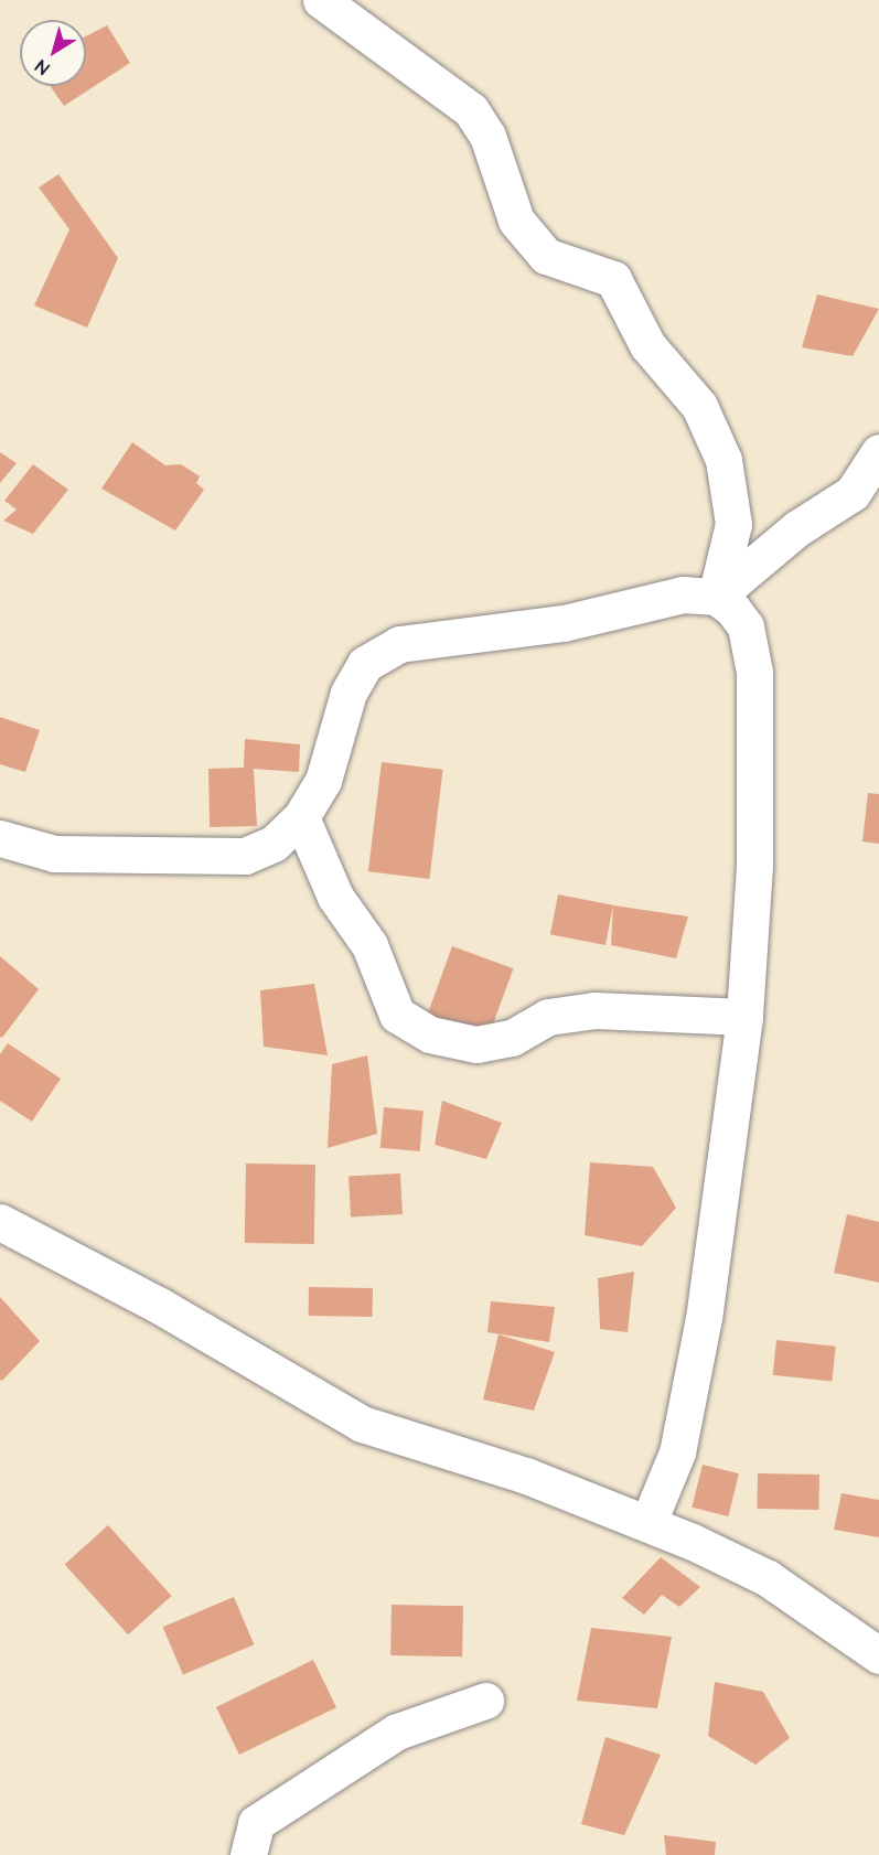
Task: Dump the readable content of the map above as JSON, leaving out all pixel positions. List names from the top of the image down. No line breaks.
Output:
{"north":"bottom left"}
